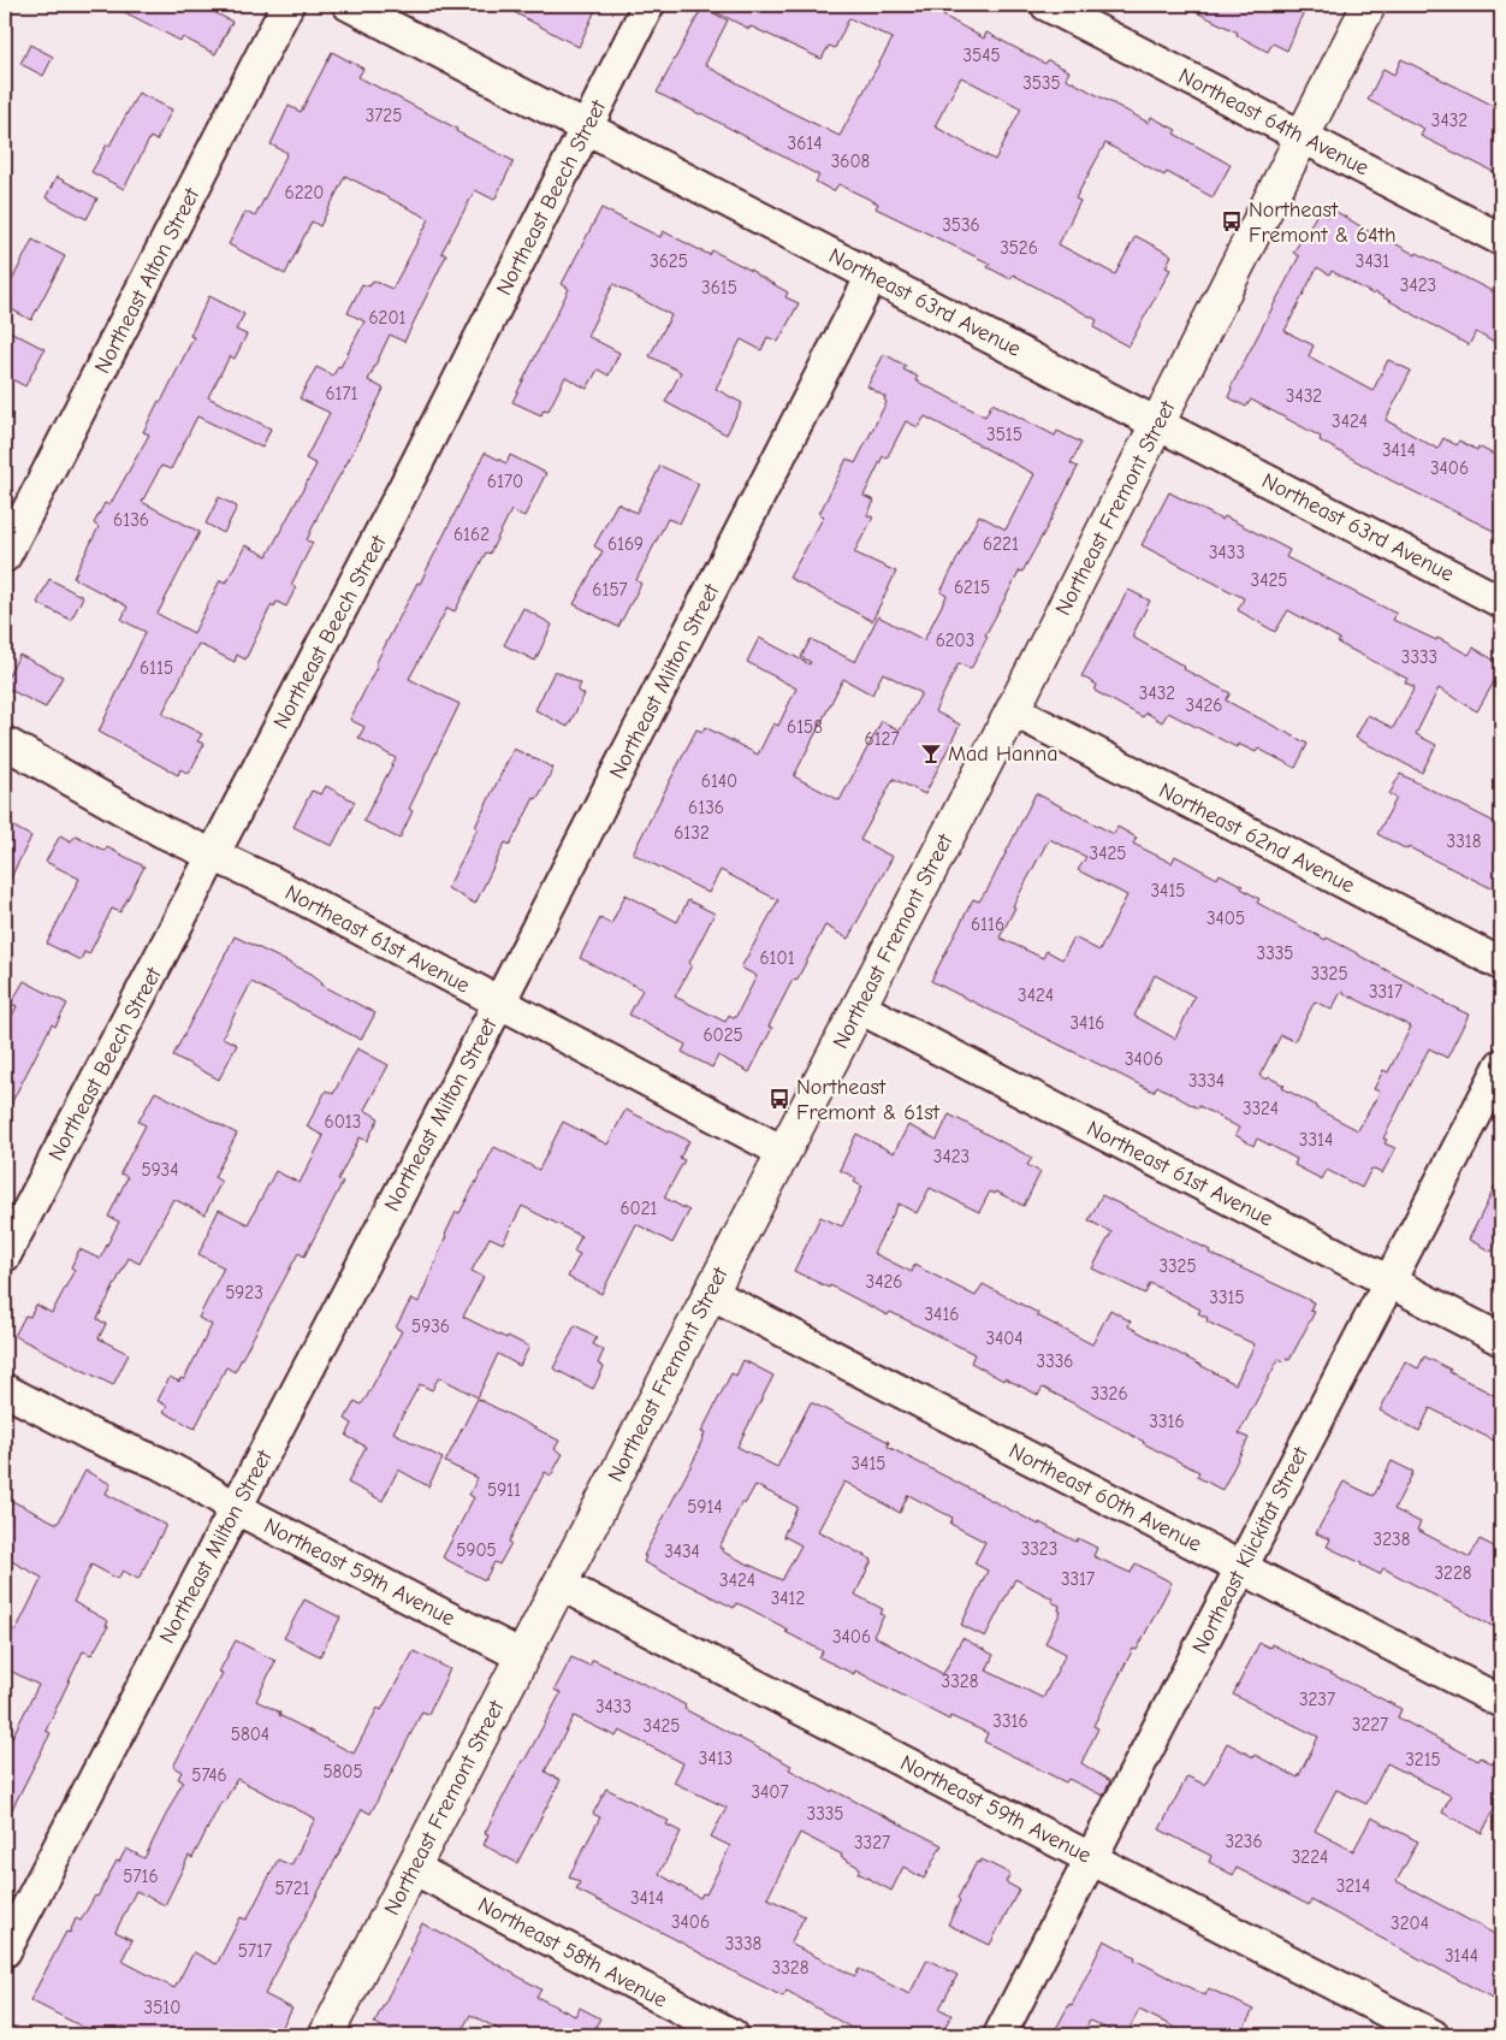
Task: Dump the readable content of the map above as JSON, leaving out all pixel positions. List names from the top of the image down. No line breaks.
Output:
{"streets":{"main road":["Northeast Fremont Street"],"street":["Northeast 64th Avenue","Northeast Beech Street","Northeast Alton Street","Northeast 63rd Avenue","Northeast Milton Street","Northeast 62nd Avenue","Northeast 61st Avenue","Northeast 60th Avenue","Northeast Klickitat Street","Northeast 59th Avenue","Northeast 58th Avenue"]},"crossings":[["Northeast 64th Avenue","Northeast Fremont Street"],["Northeast Beech Street","Northeast 63rd Avenue"],["Northeast Beech Street","Northeast 61st Avenue"],["Northeast 63rd Avenue","Northeast Fremont Street"],["Northeast 63rd Avenue","Northeast Milton Street"],["Northeast Fremont Street","Northeast 62nd Avenue"],["Northeast Fremont Street","Northeast 61st Avenue"],["Northeast Fremont Street","Northeast 60th Avenue"],["Northeast Fremont Street","Northeast 59th Avenue"],["Northeast Fremont Street","Northeast 58th Avenue"],["Northeast Milton Street","Northeast 61st Avenue"],["Northeast Milton Street","Northeast 59th Avenue"],["Northeast 61st Avenue","Northeast Klickitat Street"],["Northeast 60th Avenue","Northeast Klickitat Street"],["Northeast Klickitat Street","Northeast 59th Avenue"]],"places":{"bus stop":["Northeast Fremont & 64th","Northeast Fremont & 61st"],"bar":["Mad Hanna"]},"house_numbers":["3545","3535","3725","3432","3614","3608","6220","3536","3526","3625","3431","3423","3615","6201","6171","3432","3424","3515","3414","3406","6170","6136","6162","6169","6221","3433","3425","6215","6157","6203","3333","6115","3432","3426","6158","6127","6140","6136","6132","3318","3425","3415","3405","6116","3335","6101","3325","3317","3424","3416","6025","3406","3334","3324","6013","3314","3423","5934","6021","3325","3426","5923","3315","3416","5936","3404","3336","3326","3316","3415","5911","5914","3238","3323","5905","3434","3228","3317","3424","3412","3406","3328","3237","3433","3316","3227","3425","5804","3413","3215","5805","5746","3407","3335","3236","3327","3224","5716","3214","5721","3414","3406","3204","3338","5717","3144","3328","3510"]}
